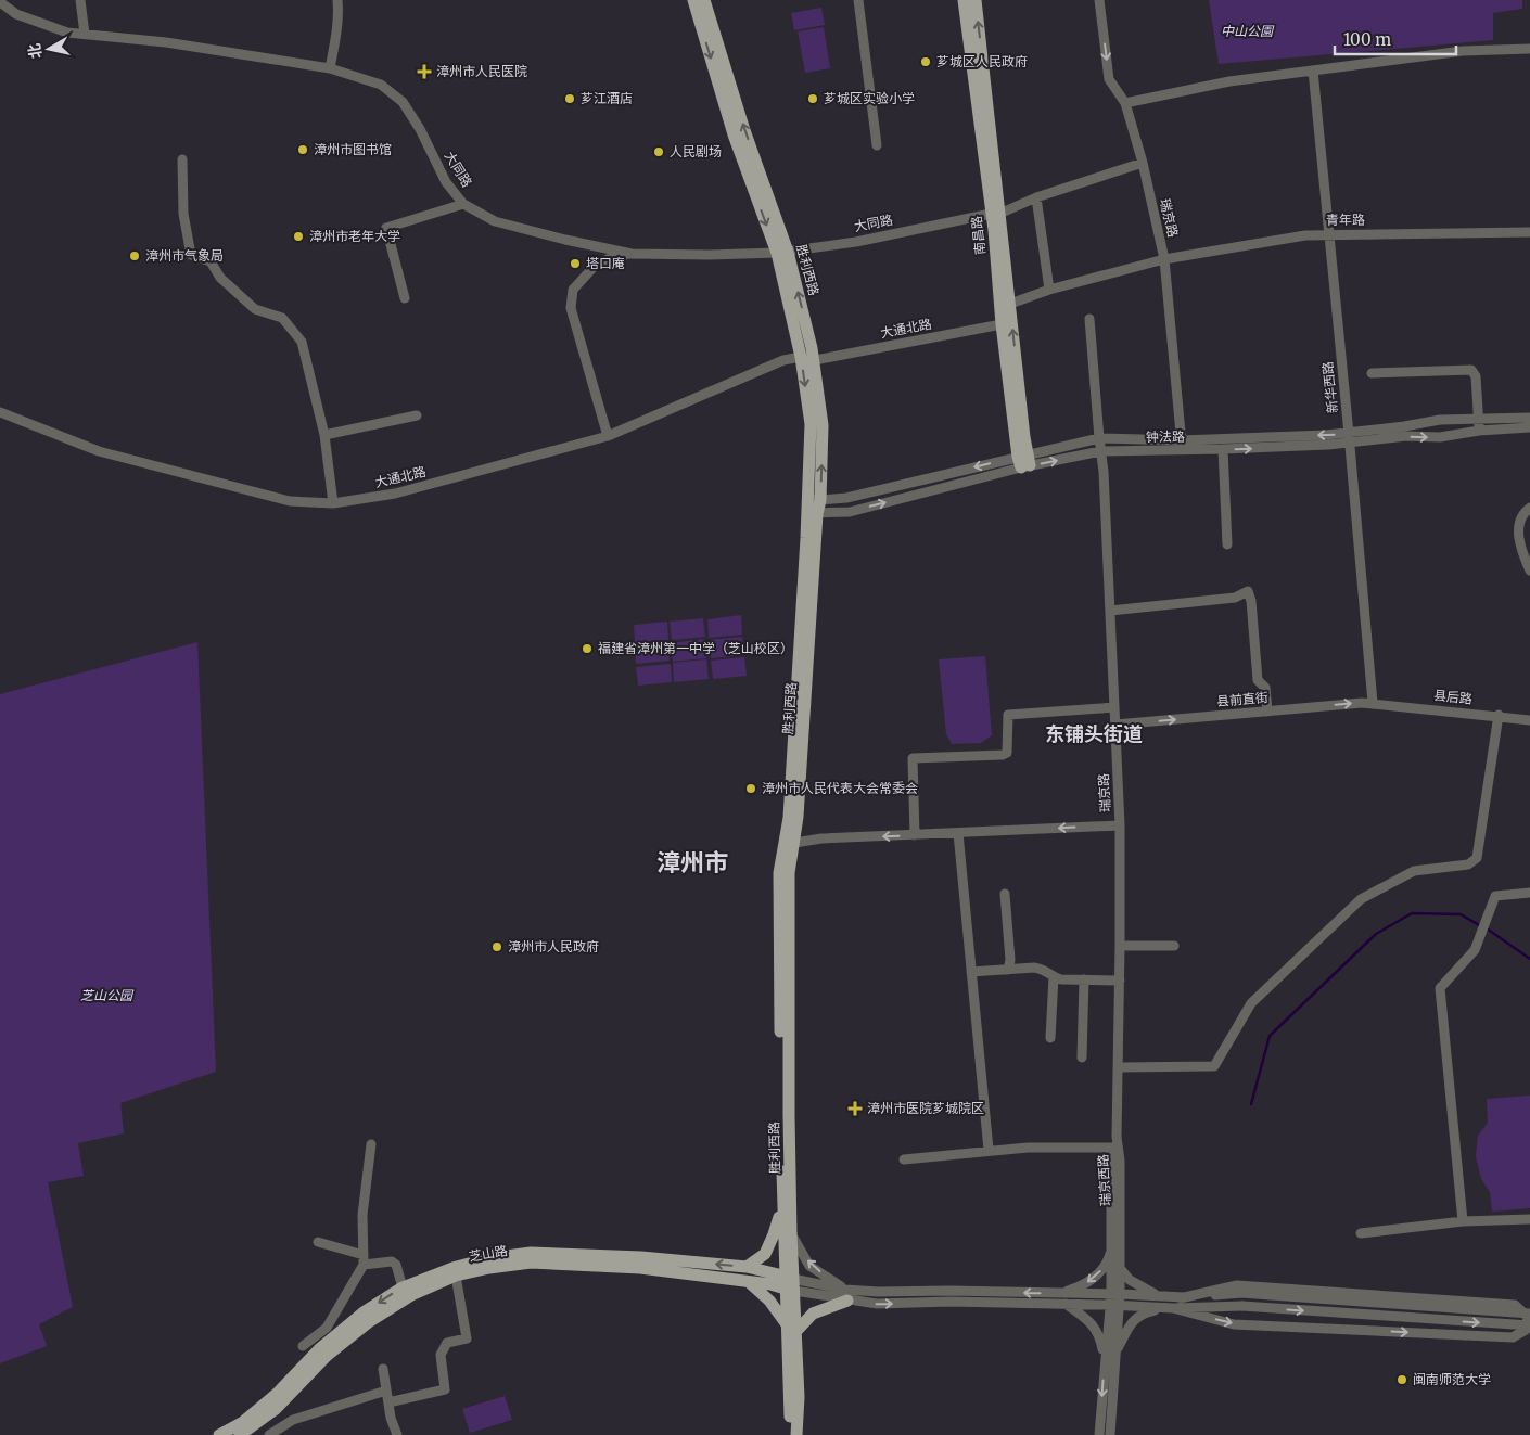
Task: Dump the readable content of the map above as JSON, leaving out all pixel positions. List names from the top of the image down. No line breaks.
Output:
{"streets":{"main road":["南昌路","胜利西路","芝山路"],"street":["大同路","瑞京路","青年路","大通北路","新华西路","钟法路","县后路","县前直街","瑞京西路"]},"crossings":[["大同路","瑞京路"],["大同路","南昌路"],["大同路","胜利西路"],["瑞京路","青年路"],["瑞京路","钟法路"],["瑞京路","县前直街"],["瑞京路","瑞京西路"],["青年路","南昌路"],["青年路","新华西路"],["南昌路","大通北路"],["南昌路","钟法路"],["胜利西路","大通北路"],["胜利西路","钟法路"],["胜利西路","芝山路"],["新华西路","钟法路"],["新华西路","县后路"],["新华西路","县前直街"],["县后路","县前直街"]],"one_way":["县前直街"],"districts":["东铺头街道","漳州市"],"parks":["中山公園","芝山公园"],"places":{"other":["芗城区人民政府","芗江酒店","芗城区实验小学","漳州市图书馆","人民剧场","漳州市老年大学","漳州市气象局","塔口庵","福建省漳州第一中学（芝山校区）","漳州市人民代表大会常委会","漳州市人民政府","闽南师范大学"],"health":["漳州市人民医院","漳州市医院芗城院区"]},"scale_bar":"100 m","north":"left"}
